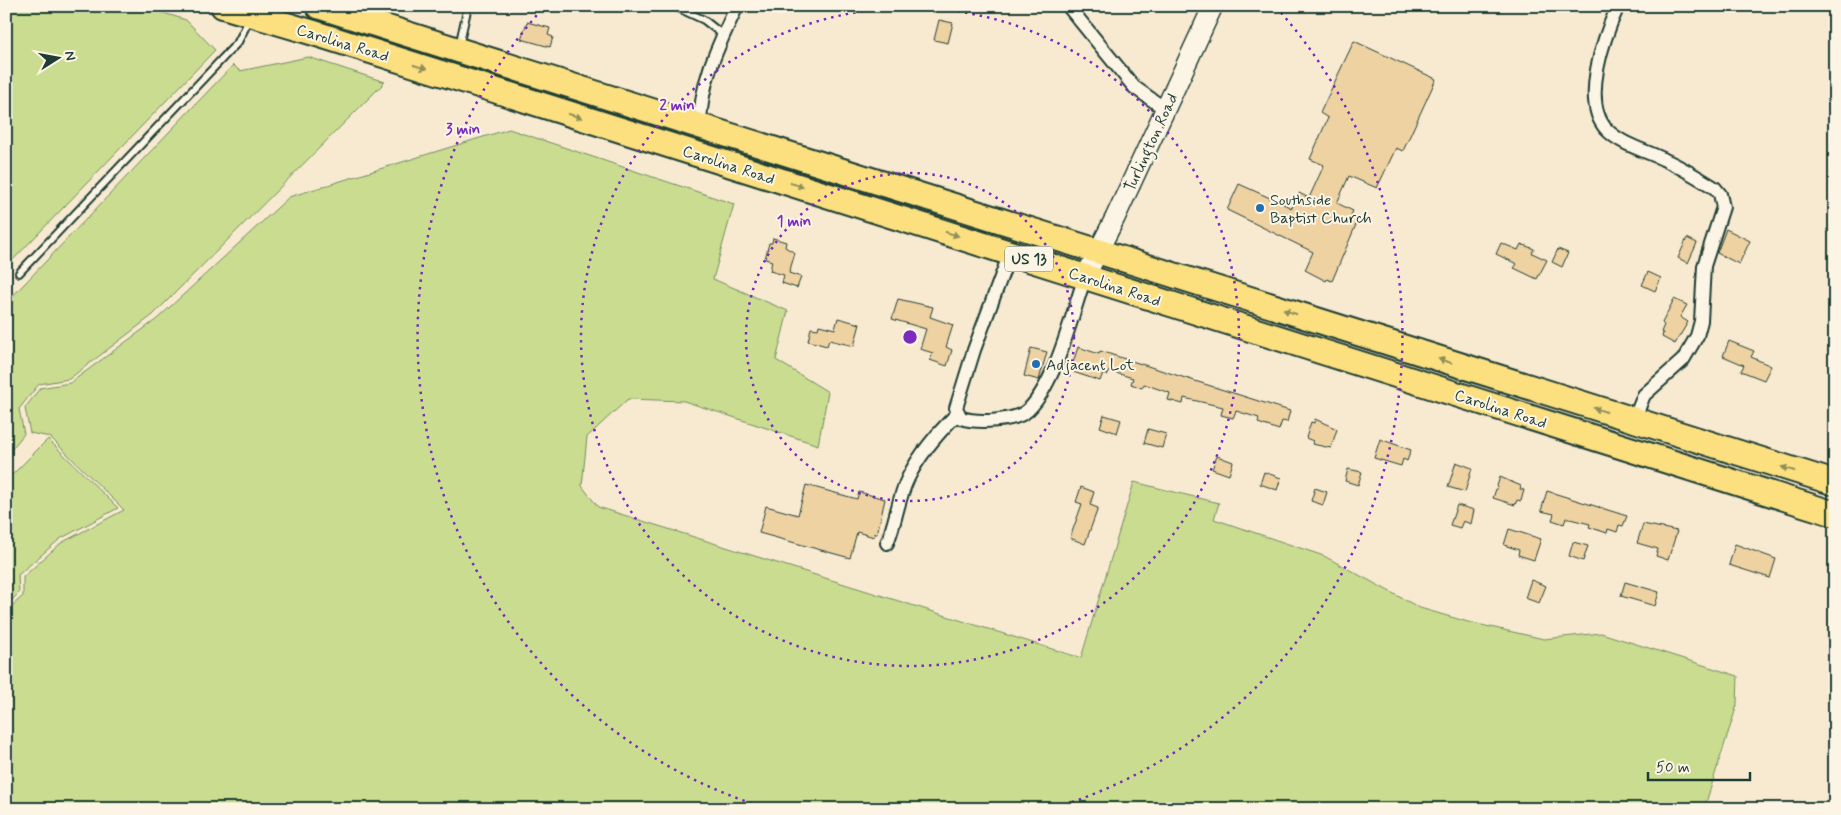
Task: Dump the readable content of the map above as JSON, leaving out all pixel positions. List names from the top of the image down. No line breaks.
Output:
{"streets":{"highway":["Carolina Road","US 13"],"street":["Turlington Road"]},"crossings":[["Carolina Road","Turlington Road"]],"places":["Southside Baptist Church","Adjacent Lot"],"scale_bar":"50 m","north":"right","rings":["2 min","3 min","1 min"]}
